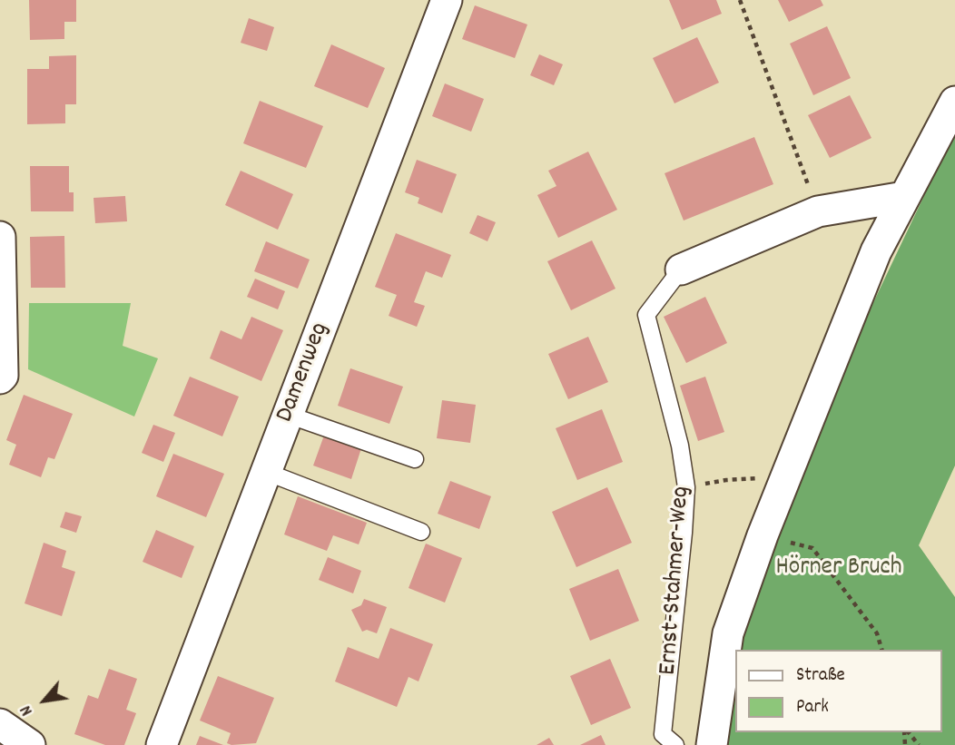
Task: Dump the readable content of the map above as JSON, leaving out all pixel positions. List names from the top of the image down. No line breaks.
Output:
{"streets":{"street":["Damenweg","Ernst-Stahmer-Weg"]},"parks":["Hörner Bruch"],"legend":["Straße","Park"],"north":"bottom left"}
